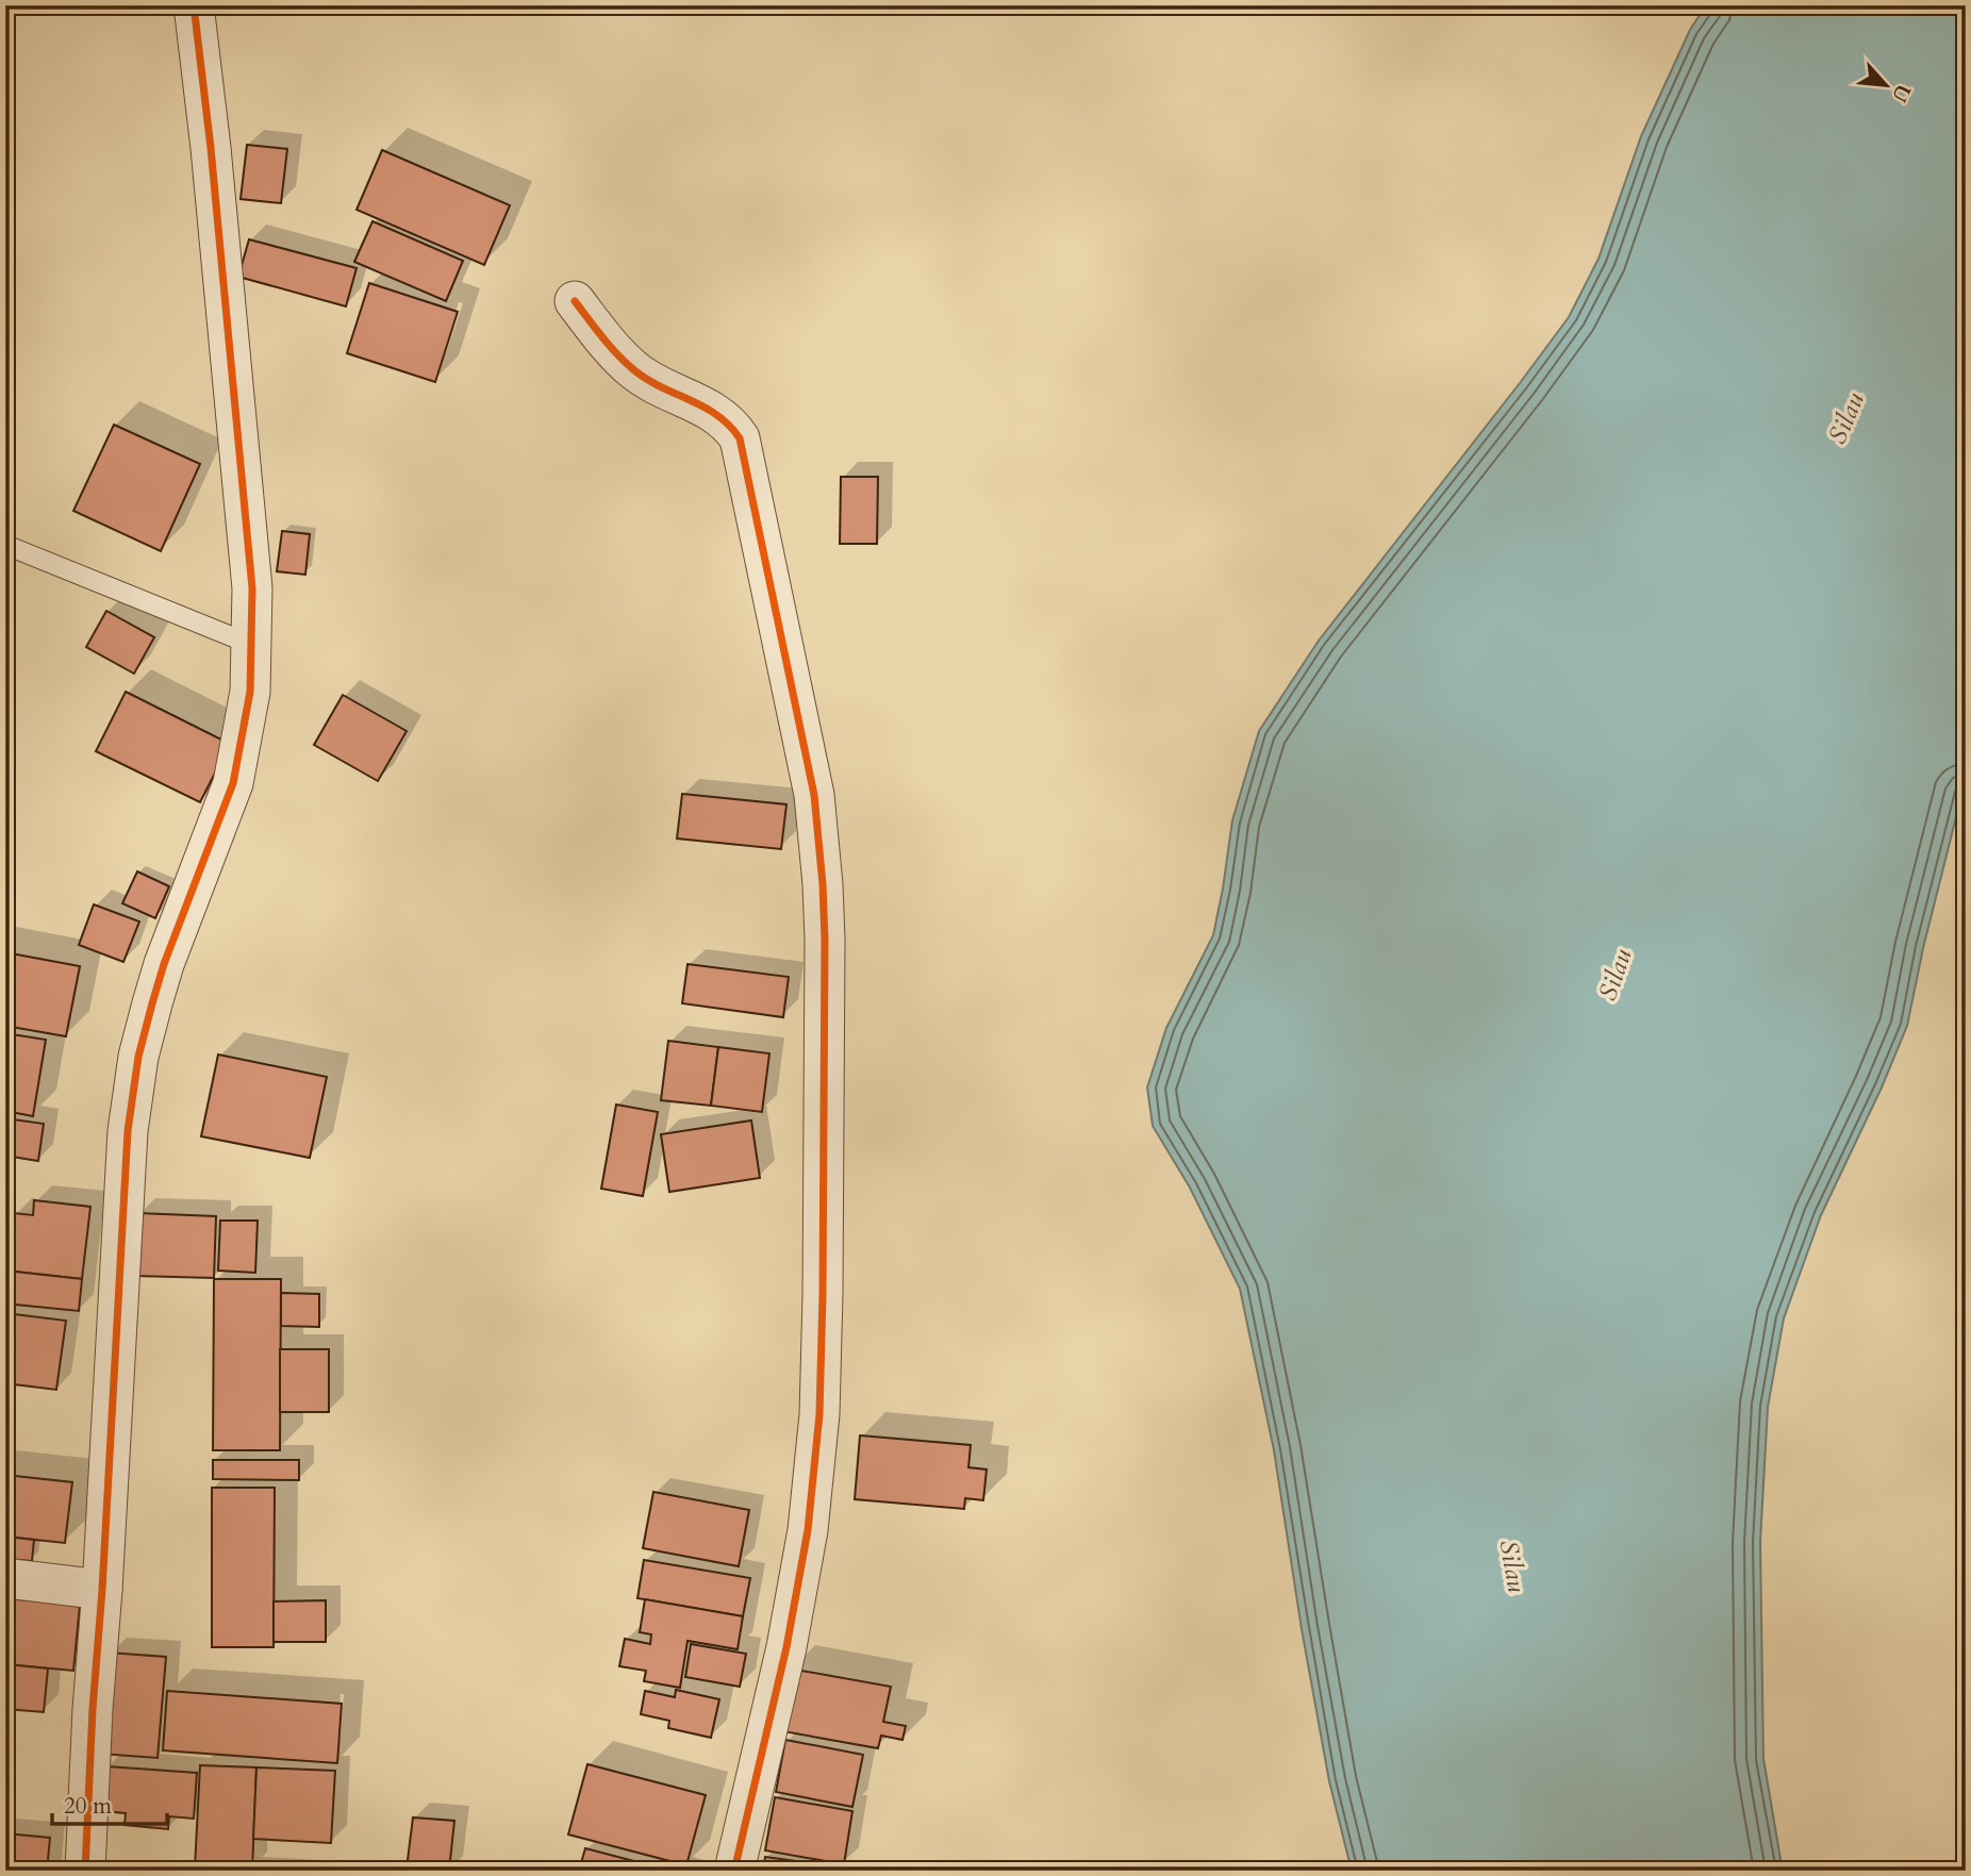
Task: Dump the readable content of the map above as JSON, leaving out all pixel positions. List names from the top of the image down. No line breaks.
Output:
{"water":["Silau"],"scale_bar":"20 m","north":"bottom right"}
